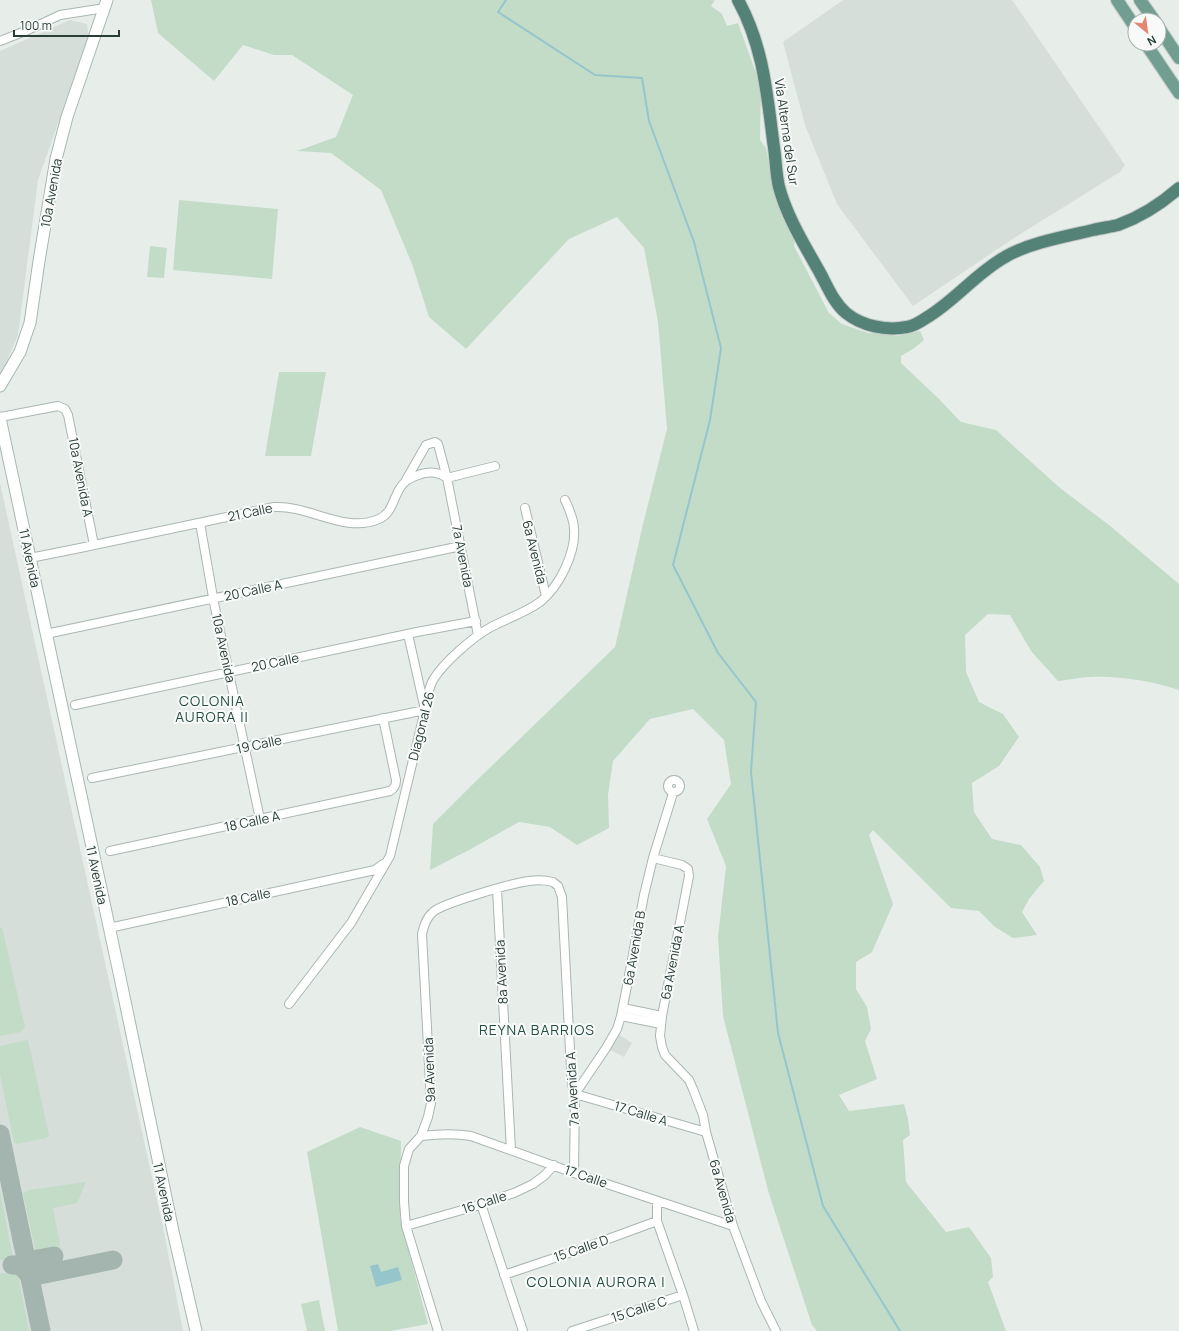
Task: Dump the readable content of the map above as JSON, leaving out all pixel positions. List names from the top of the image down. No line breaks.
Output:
{"streets":{"highway":["Vía Alterna del Sur"],"main road":["10a Avenida","11 Avenida"],"street":["10a Avenida A","21 Calle","6a Avenida","7a Avenida","20 Calle A","20 Calle","Diagonal 26","19 Calle","18 Calle A","18 Calle","6a Avenida B","6a Avenida A","8a Avenida","9a Avenida","7a Avenida A","17 Calle A","17 Calle","16 Calle","15 Calle D","15 Calle C"]},"crossings":[["10a Avenida","21 Calle"],["10a Avenida","20 Calle A"],["10a Avenida","20 Calle"],["10a Avenida","19 Calle"],["10a Avenida","18 Calle A"],["10a Avenida A","21 Calle"],["10a Avenida A","11 Avenida"],["21 Calle","7a Avenida"],["21 Calle","11 Avenida"],["6a Avenida","Diagonal 26"],["6a Avenida","6a Avenida A"],["6a Avenida","17 Calle A"],["6a Avenida","17 Calle"],["7a Avenida","20 Calle A"],["7a Avenida","20 Calle"],["7a Avenida","Diagonal 26"],["11 Avenida","20 Calle A"],["11 Avenida","18 Calle"],["Diagonal 26","19 Calle"],["Diagonal 26","18 Calle"],["19 Calle","18 Calle A"],["6a Avenida B","6a Avenida A"],["6a Avenida B","7a Avenida A"],["6a Avenida B","17 Calle A"],["8a Avenida","9a Avenida"],["8a Avenida","7a Avenida A"],["8a Avenida","17 Calle"],["9a Avenida","7a Avenida A"],["9a Avenida","17 Calle"],["9a Avenida","16 Calle"],["7a Avenida A","17 Calle A"],["7a Avenida A","17 Calle"],["17 Calle","16 Calle"]],"districts":["COLONIA AURORA II","REYNA BARRIOS","COLONIA AURORA I"],"scale_bar":"100 m","north":"bottom right"}
